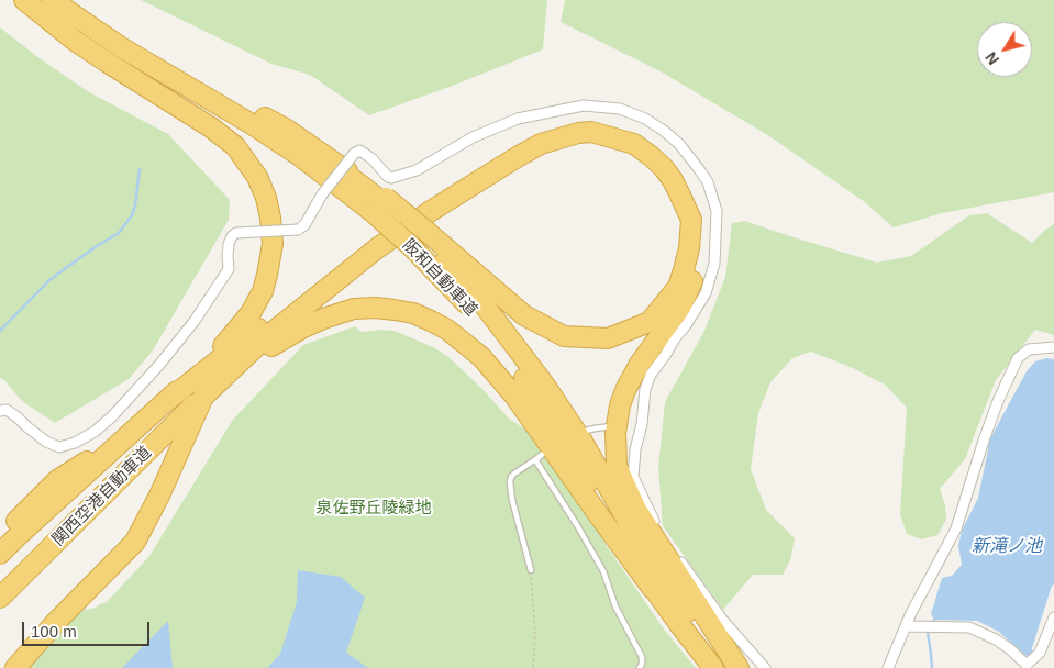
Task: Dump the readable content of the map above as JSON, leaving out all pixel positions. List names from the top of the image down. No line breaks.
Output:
{"streets":{"highway":["阪和自動車道","関西空港自動車道"]},"water":["新滝ノ池"],"parks":["泉佐野丘陵緑地"],"scale_bar":"100 m","north":"bottom left"}
